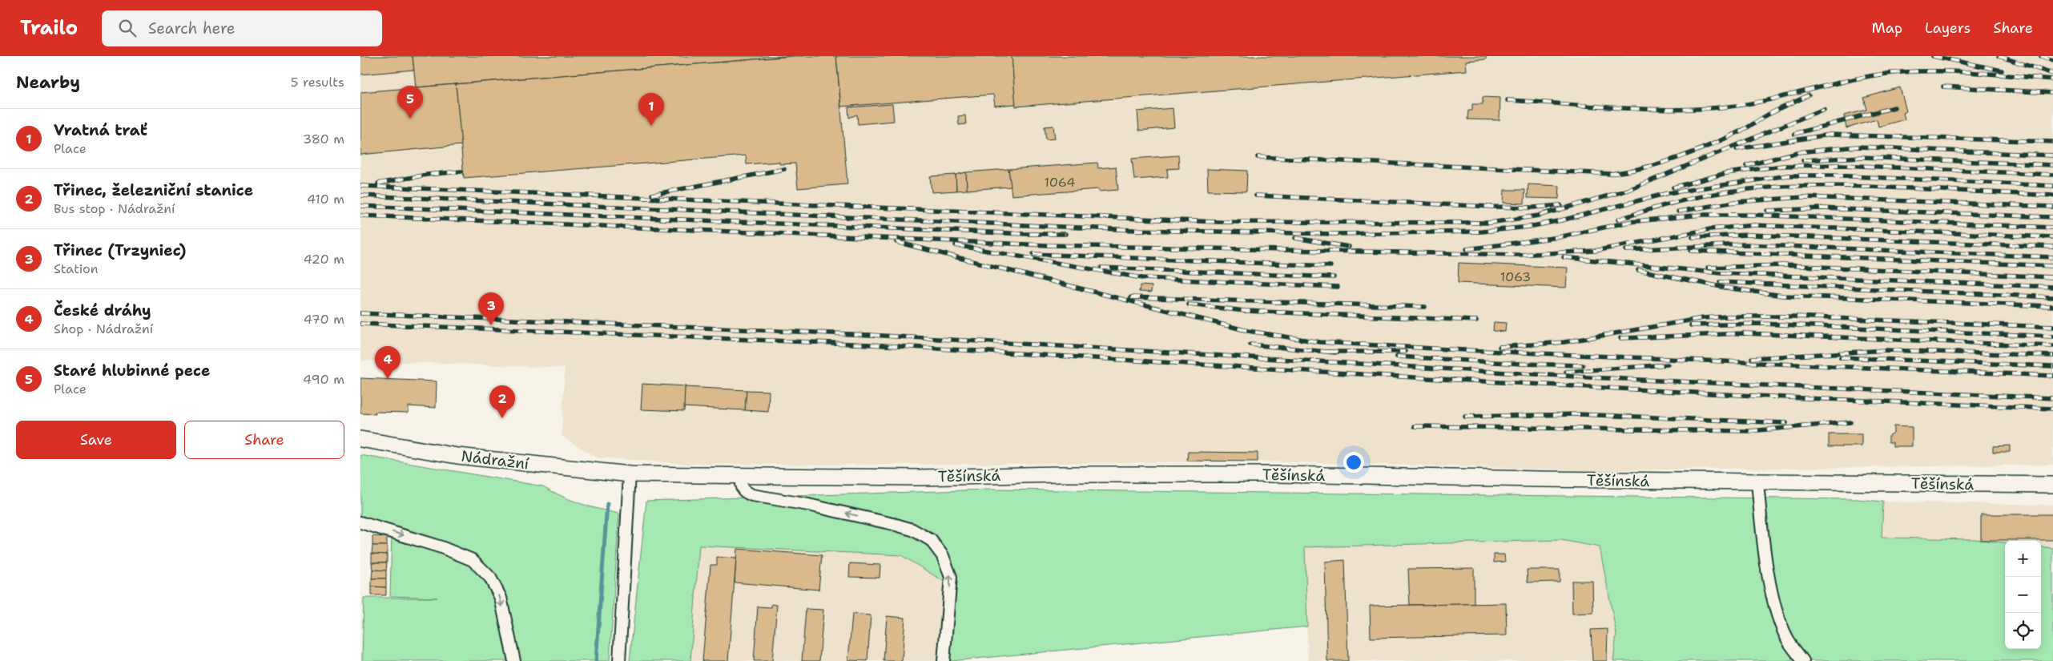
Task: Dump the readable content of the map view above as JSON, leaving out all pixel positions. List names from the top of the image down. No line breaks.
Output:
{"streets":{"main road":["Nádražní","Těšínská"]},"crossings":[["Nádražní","Těšínská"]],"house_numbers":["1064","1063"],"page":{"header":"Trailo","search":"Search here","nav":["Map","Layers","Share"],"heading":["Nearby","5 results"],"pins":["5","1","3","4","2"],"list":[{"mark":"1","name":"Vratná trať","note":"Place","value":"380 m"},{"mark":"2","name":"Třinec, železniční stanice","note":"Bus stop · Nádražní","value":"410 m"},{"mark":"3","name":"Třinec (Trzyniec)","note":"Station","value":"420 m"},{"mark":"4","name":"České dráhy","note":"Shop · Nádražní","value":"470 m"},{"mark":"5","name":"Staré hlubinné pece","note":"Place","value":"490 m"}],"buttons":["Save","Share"],"map_buttons":["+","−"]}}
